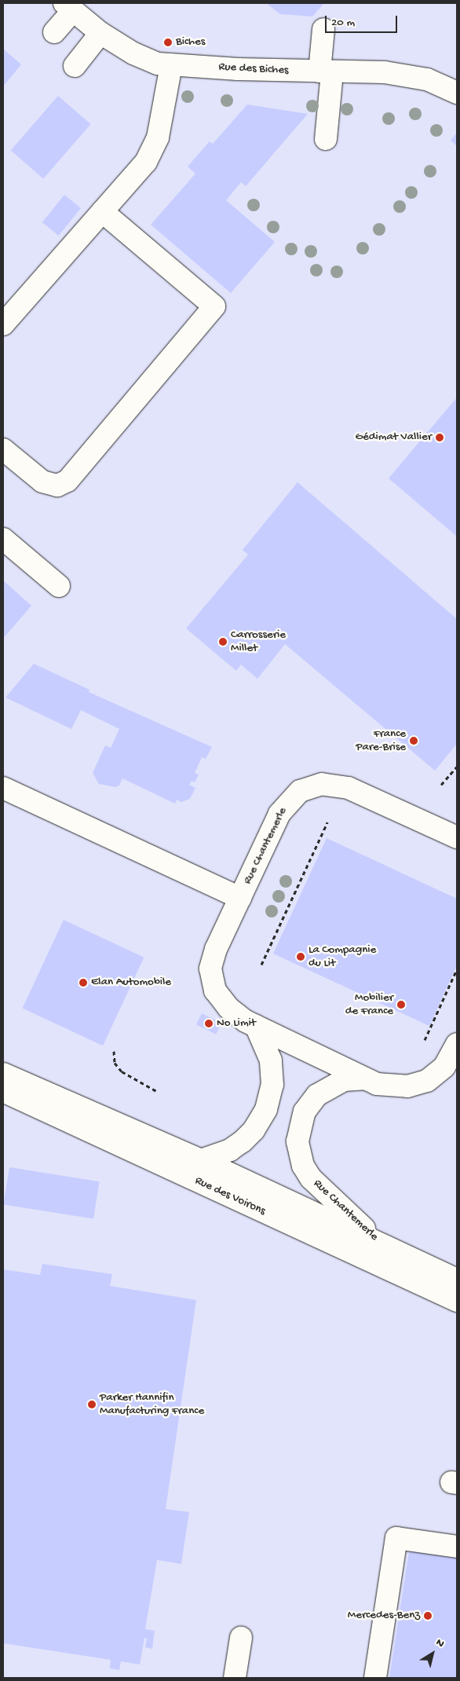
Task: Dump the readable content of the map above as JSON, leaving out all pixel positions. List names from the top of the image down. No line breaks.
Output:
{"streets":{"street":["Rue des Biches","Rue Chantemerle","Rue des Voirons"]},"crossings":[["Rue Chantemerle","Rue des Voirons"]],"places":["Biches","Gédimat Vallier","Carrosserie Millet","France Pare-Brise","La Compagnie du Lit","Elan Automobile","Mobilier de France","No Limit","Parker Hannifin Manufacturing France","Mercedes-Benz"],"scale_bar":"20 m","north":"top right"}
